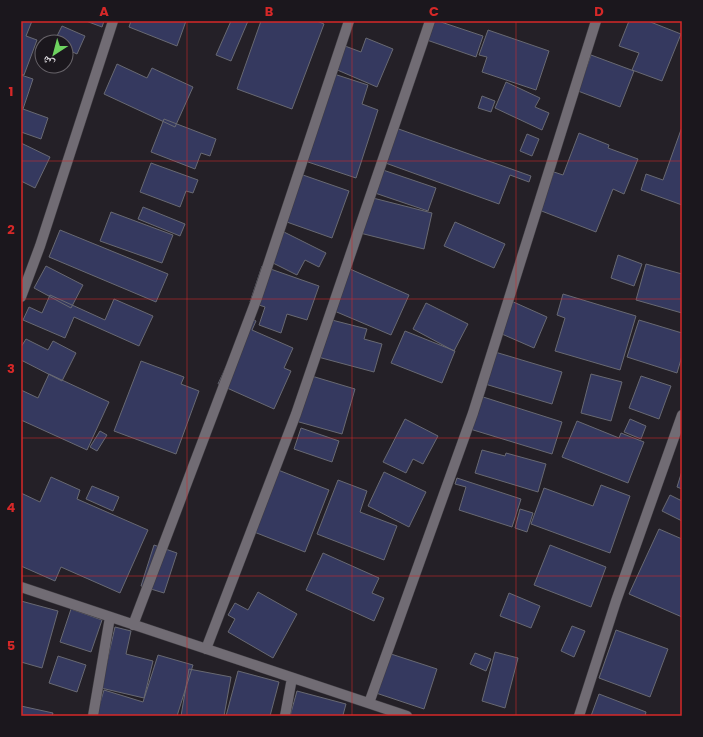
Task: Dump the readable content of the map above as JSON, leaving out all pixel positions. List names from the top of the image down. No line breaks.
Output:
{"north":"bottom left","grid":{"columns":["A","B","C","D"],"rows":["1","2","3","4","5"]}}
